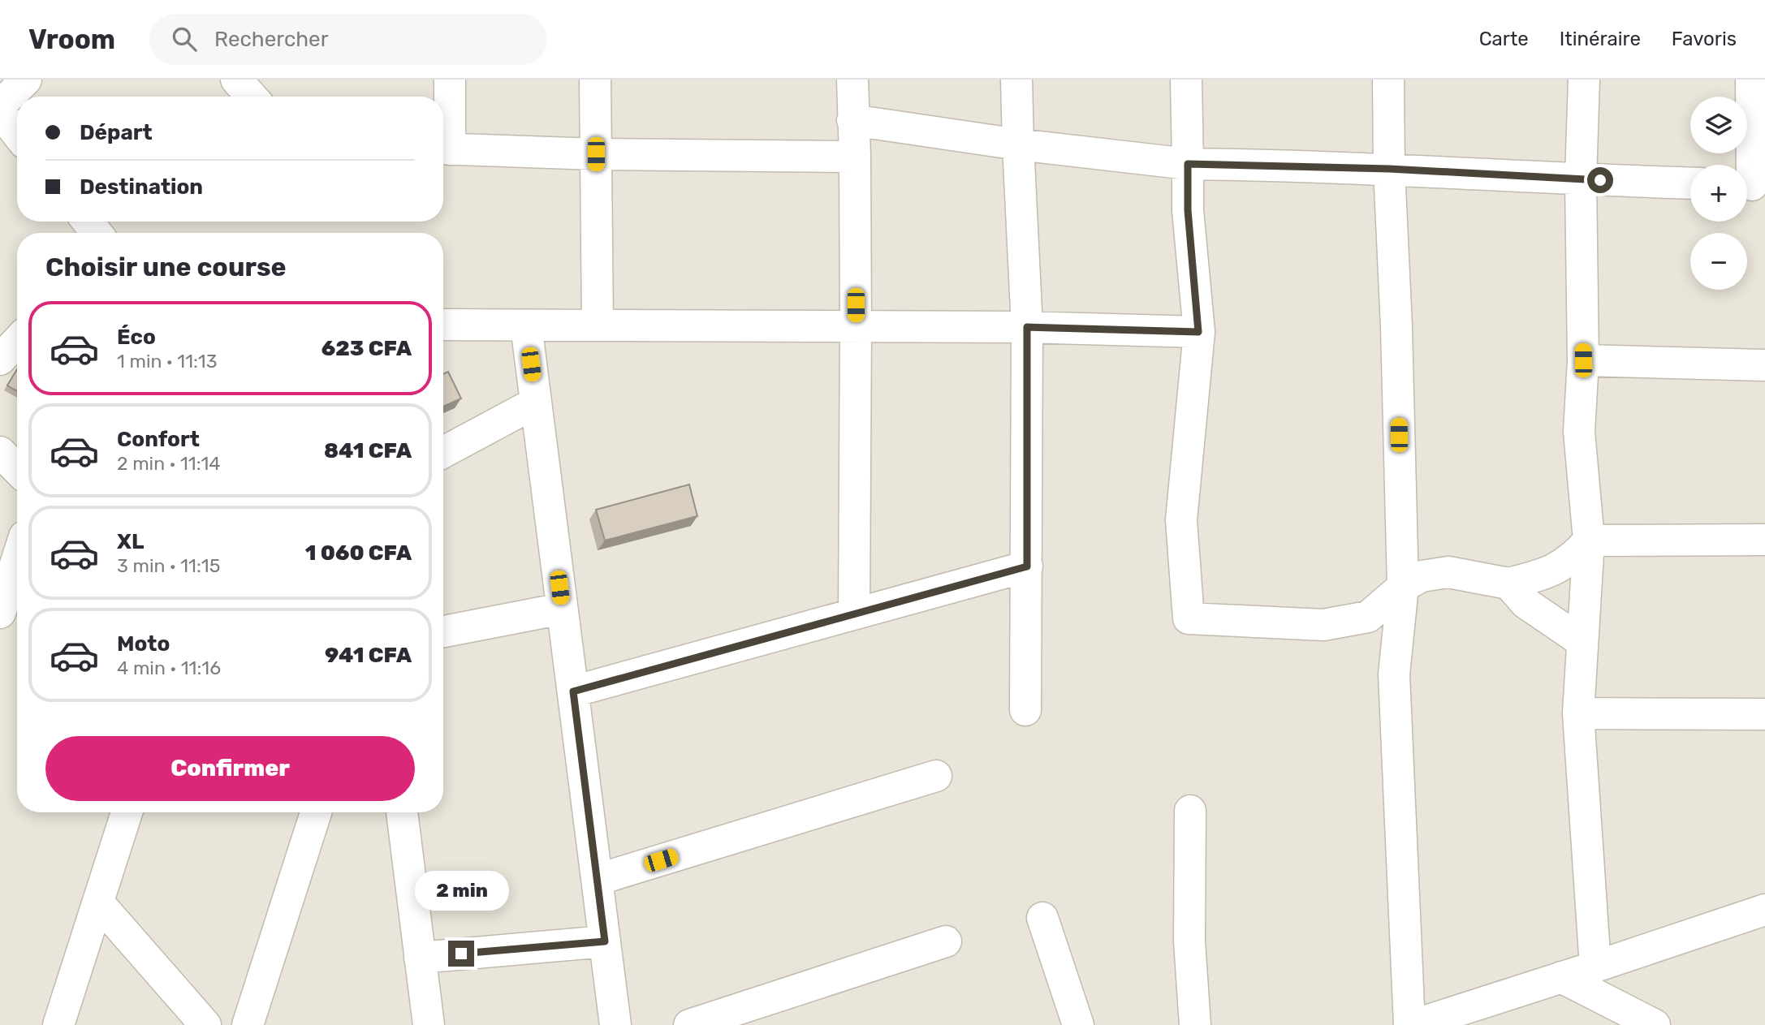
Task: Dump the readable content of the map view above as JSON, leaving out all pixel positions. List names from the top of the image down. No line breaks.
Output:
{"page":{"header":"Vroom","search":"Rechercher","nav":["Carte","Itinéraire","Favoris"],"map_buttons":["+","−"],"banner":["Départ","Destination"],"heading":"Choisir une course","list":[{"name":"Éco","note":"1 min · 11:13","value":"623 CFA"},{"name":"Confort","note":"2 min · 11:14","value":"841 CFA"},{"name":"XL","note":"3 min · 11:15","value":"1 060 CFA"},{"name":"Moto","note":"4 min · 11:16","value":"941 CFA"}],"buttons":"Confirmer","bubble":"2 min"}}
